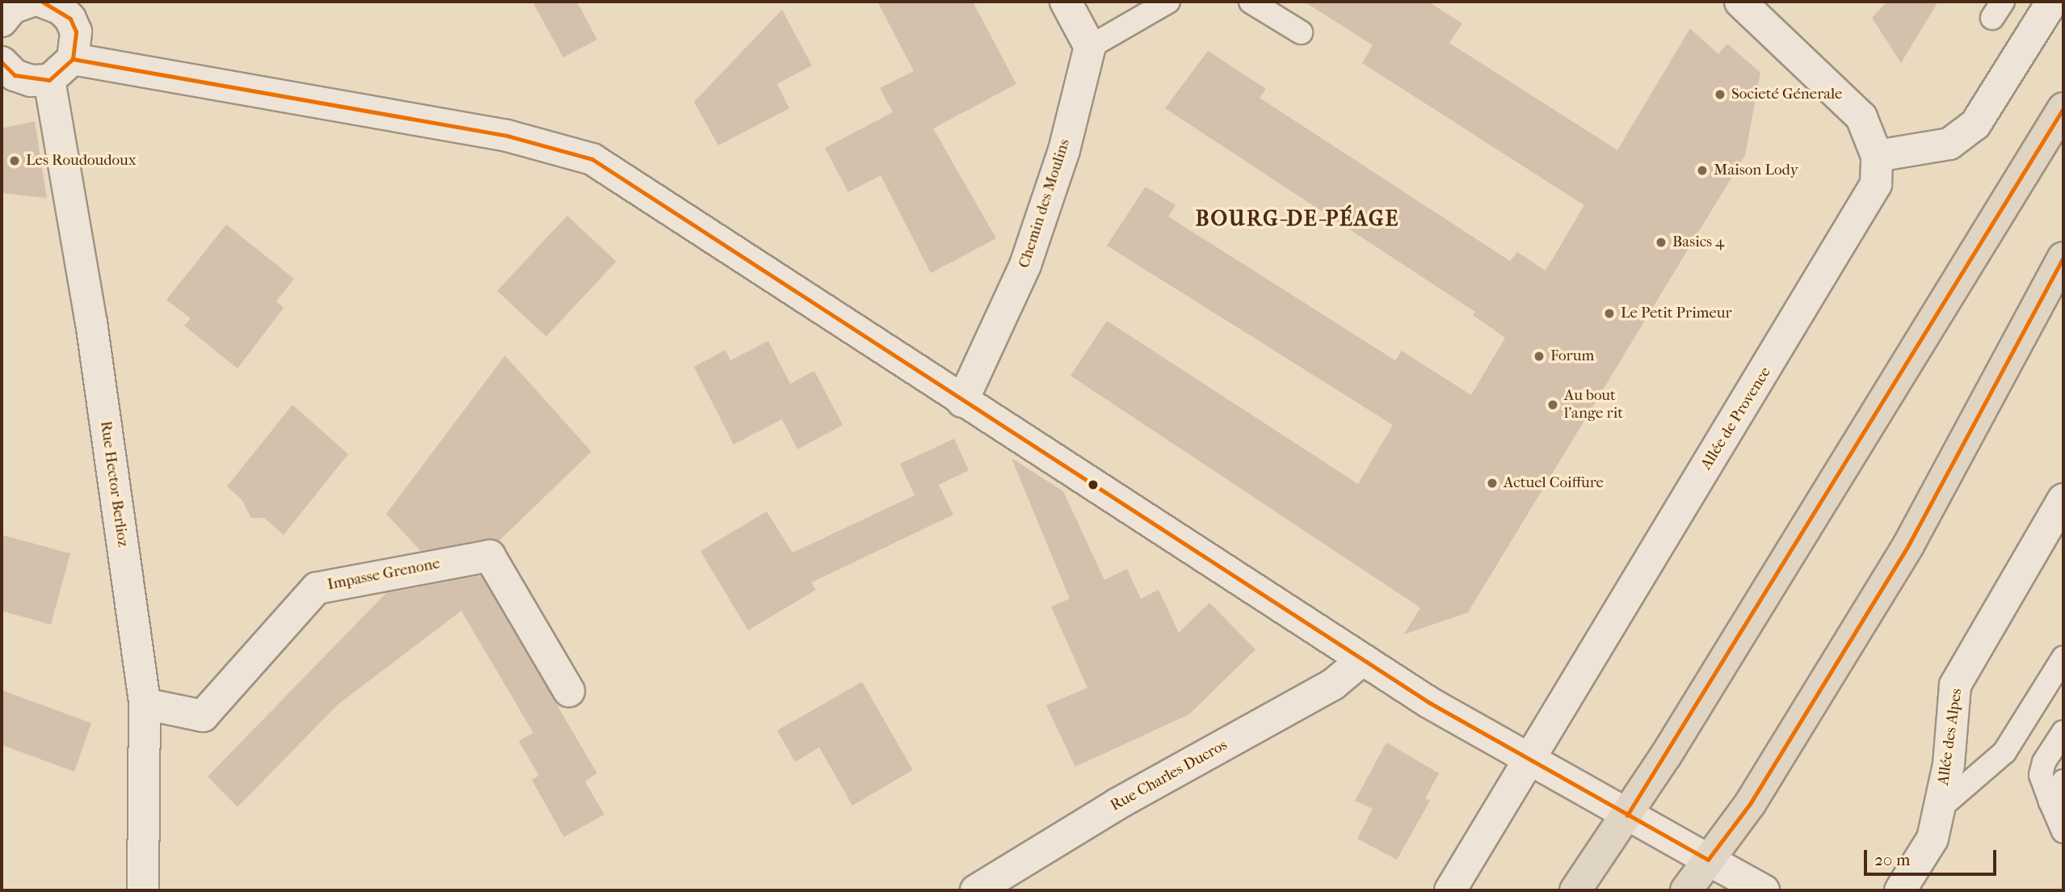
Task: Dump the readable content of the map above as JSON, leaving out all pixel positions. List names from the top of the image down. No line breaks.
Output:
{"streets":{"street":["Chemin des Moulins","Allée de Provence","Rue Hector Berlioz","Impasse Grenone","Allée des Alpes","Rue Charles Ducros"]},"crossings":[["Rue Hector Berlioz","Impasse Grenone"]],"districts":["BOURG-DE-PÉAGE"],"places":["Societé Génerale","Les Roudoudoux","Maison Lody","Basics 4","Le Petit Primeur","Forum","Au bout l'ange rit","Actuel Coiffure"],"scale_bar":"20 m"}
